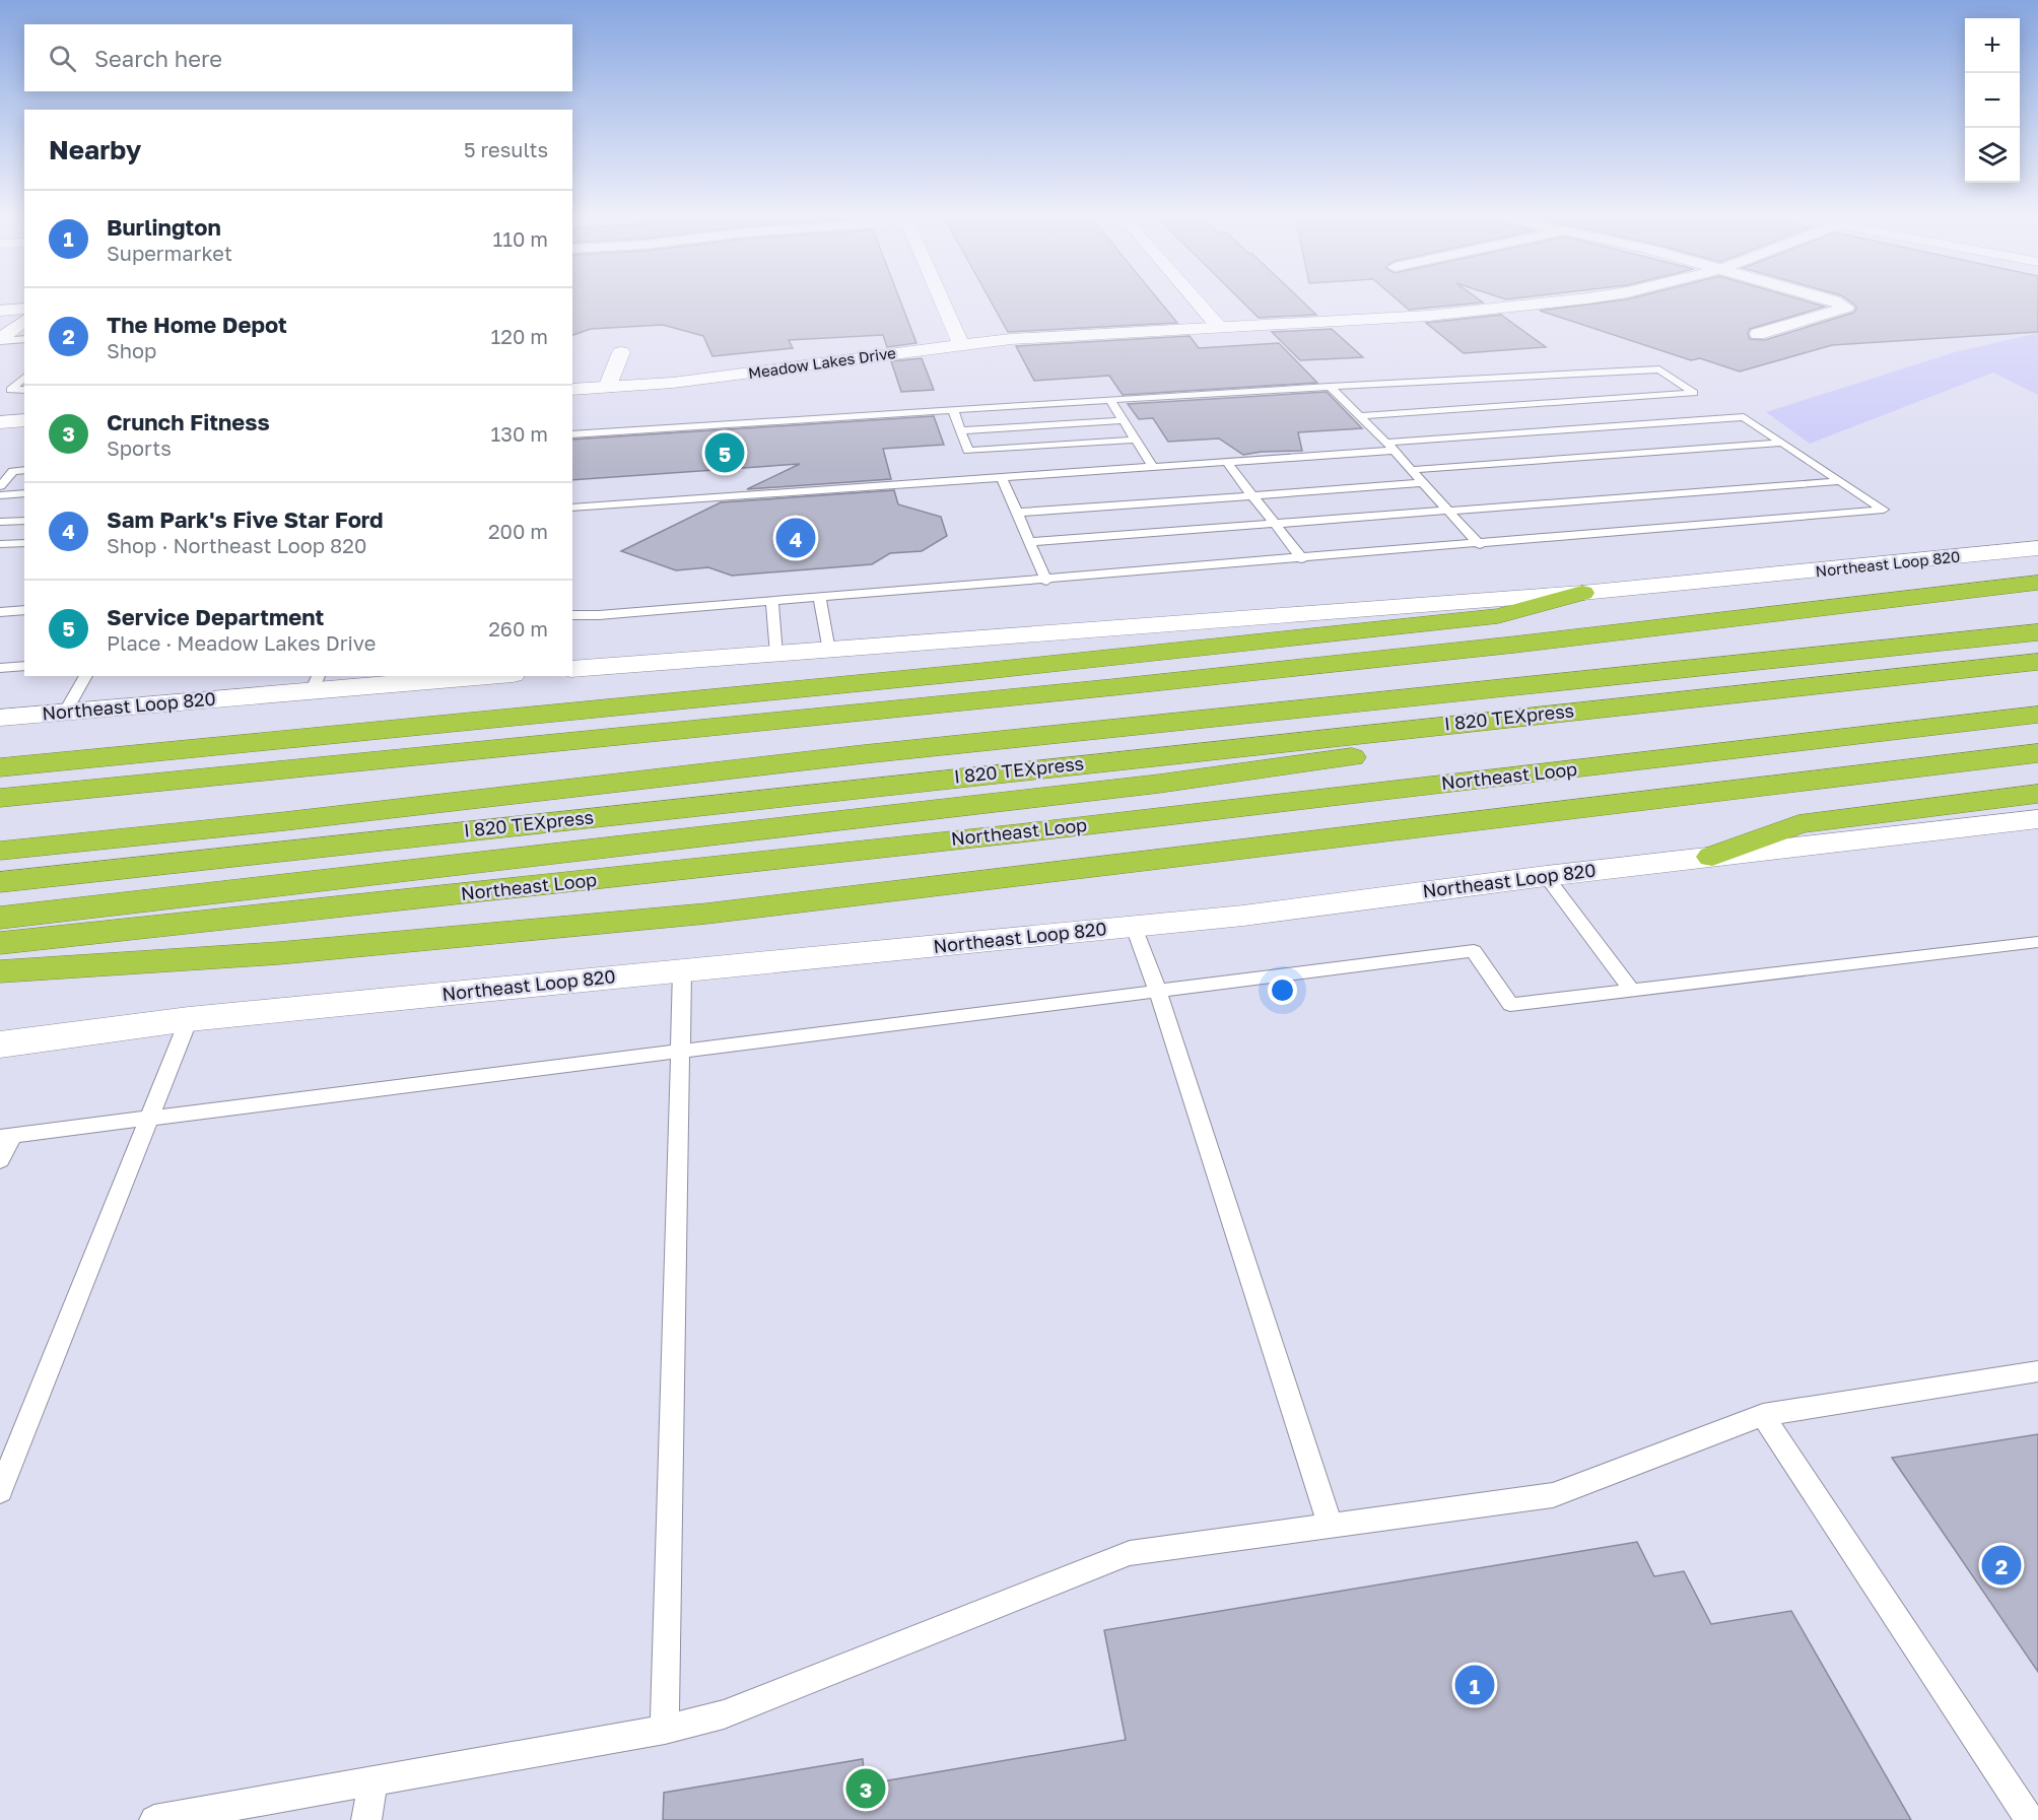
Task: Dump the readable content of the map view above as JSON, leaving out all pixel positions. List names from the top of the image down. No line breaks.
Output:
{"streets":{"highway":["I 820 TEXpress","Northeast Loop"],"street":["Meadow Lakes Drive","Northeast Loop 820"]},"page":{"map_buttons":["+","−"],"search":"Search here","heading":["Nearby","5 results"],"list":[{"mark":"1","name":"Burlington","note":"Supermarket","value":"110 m"},{"mark":"2","name":"The Home Depot","note":"Shop","value":"120 m"},{"mark":"3","name":"Crunch Fitness","note":"Sports","value":"130 m"},{"mark":"4","name":"Sam Park's Five Star Ford","note":"Shop · Northeast Loop 820","value":"200 m"},{"mark":"5","name":"Service Department","note":"Place · Meadow Lakes Drive","value":"260 m"}],"pins":["5","4","2","1","3"]}}
